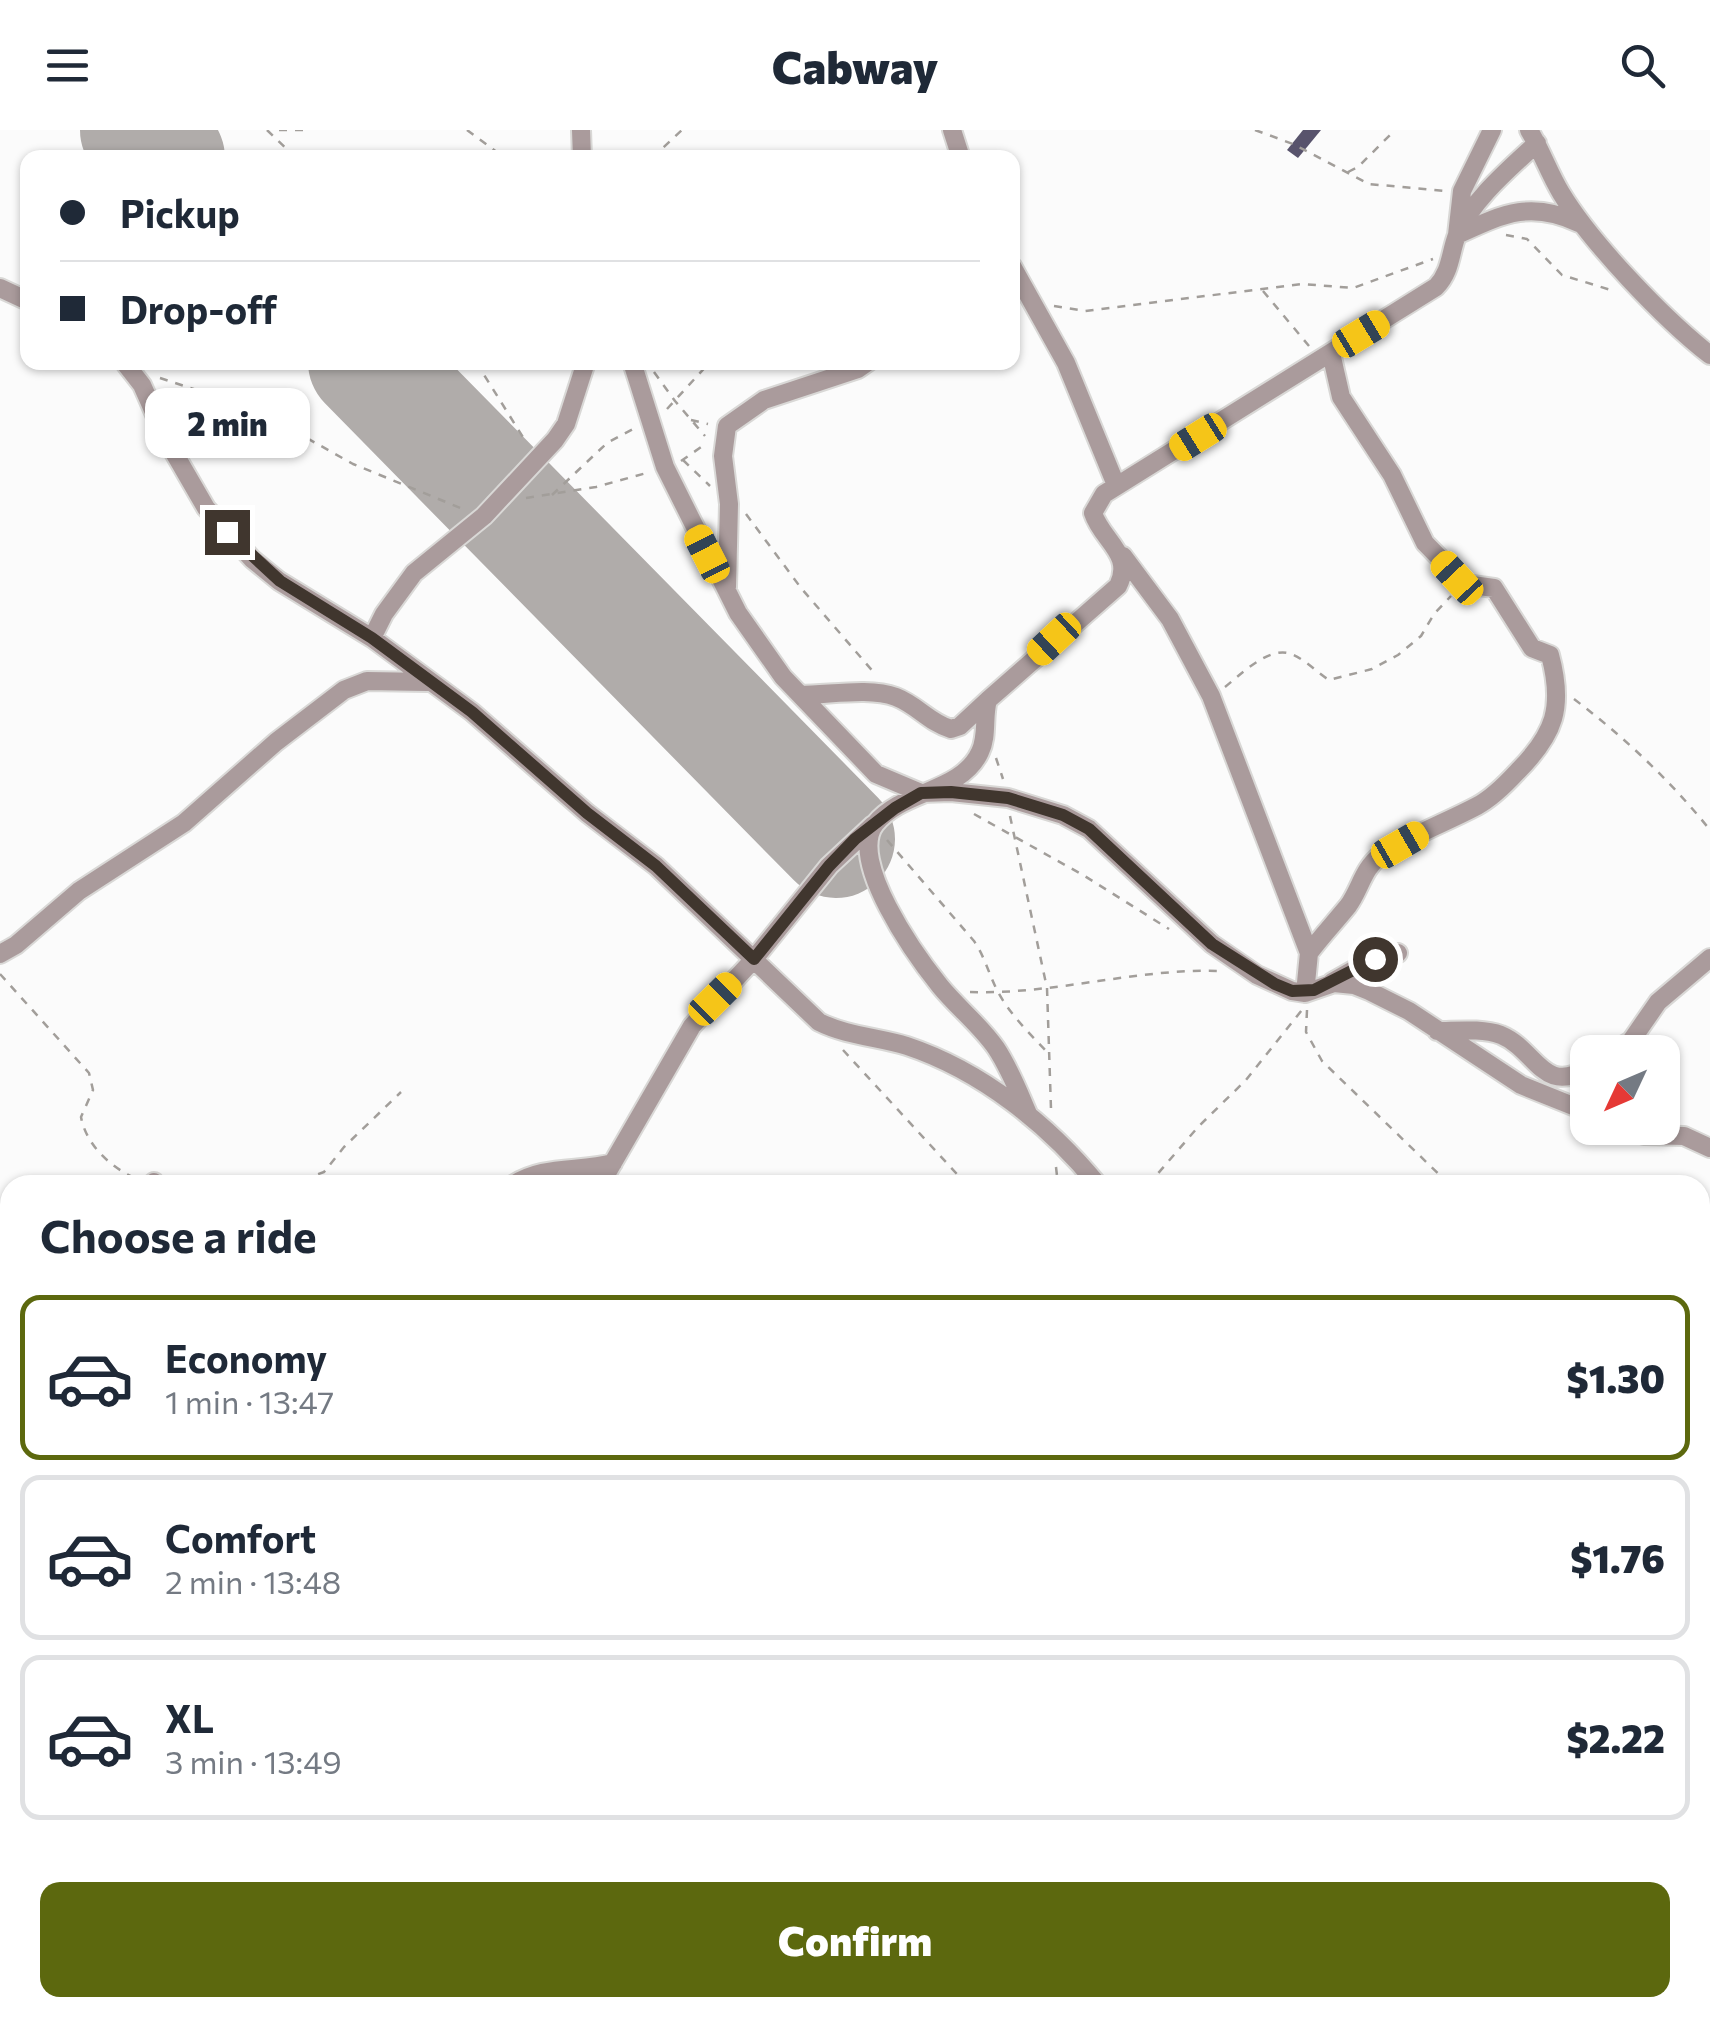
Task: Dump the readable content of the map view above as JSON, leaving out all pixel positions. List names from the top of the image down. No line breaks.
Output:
{"north":"bottom left","page":{"header":"Cabway","banner":["Pickup","Drop-off"],"bubble":"2 min","heading":"Choose a ride","list":[{"name":"Economy","note":"1 min · 13:47","value":"$1.30"},{"name":"Comfort","note":"2 min · 13:48","value":"$1.76"},{"name":"XL","note":"3 min · 13:49","value":"$2.22"}],"buttons":"Confirm"}}
